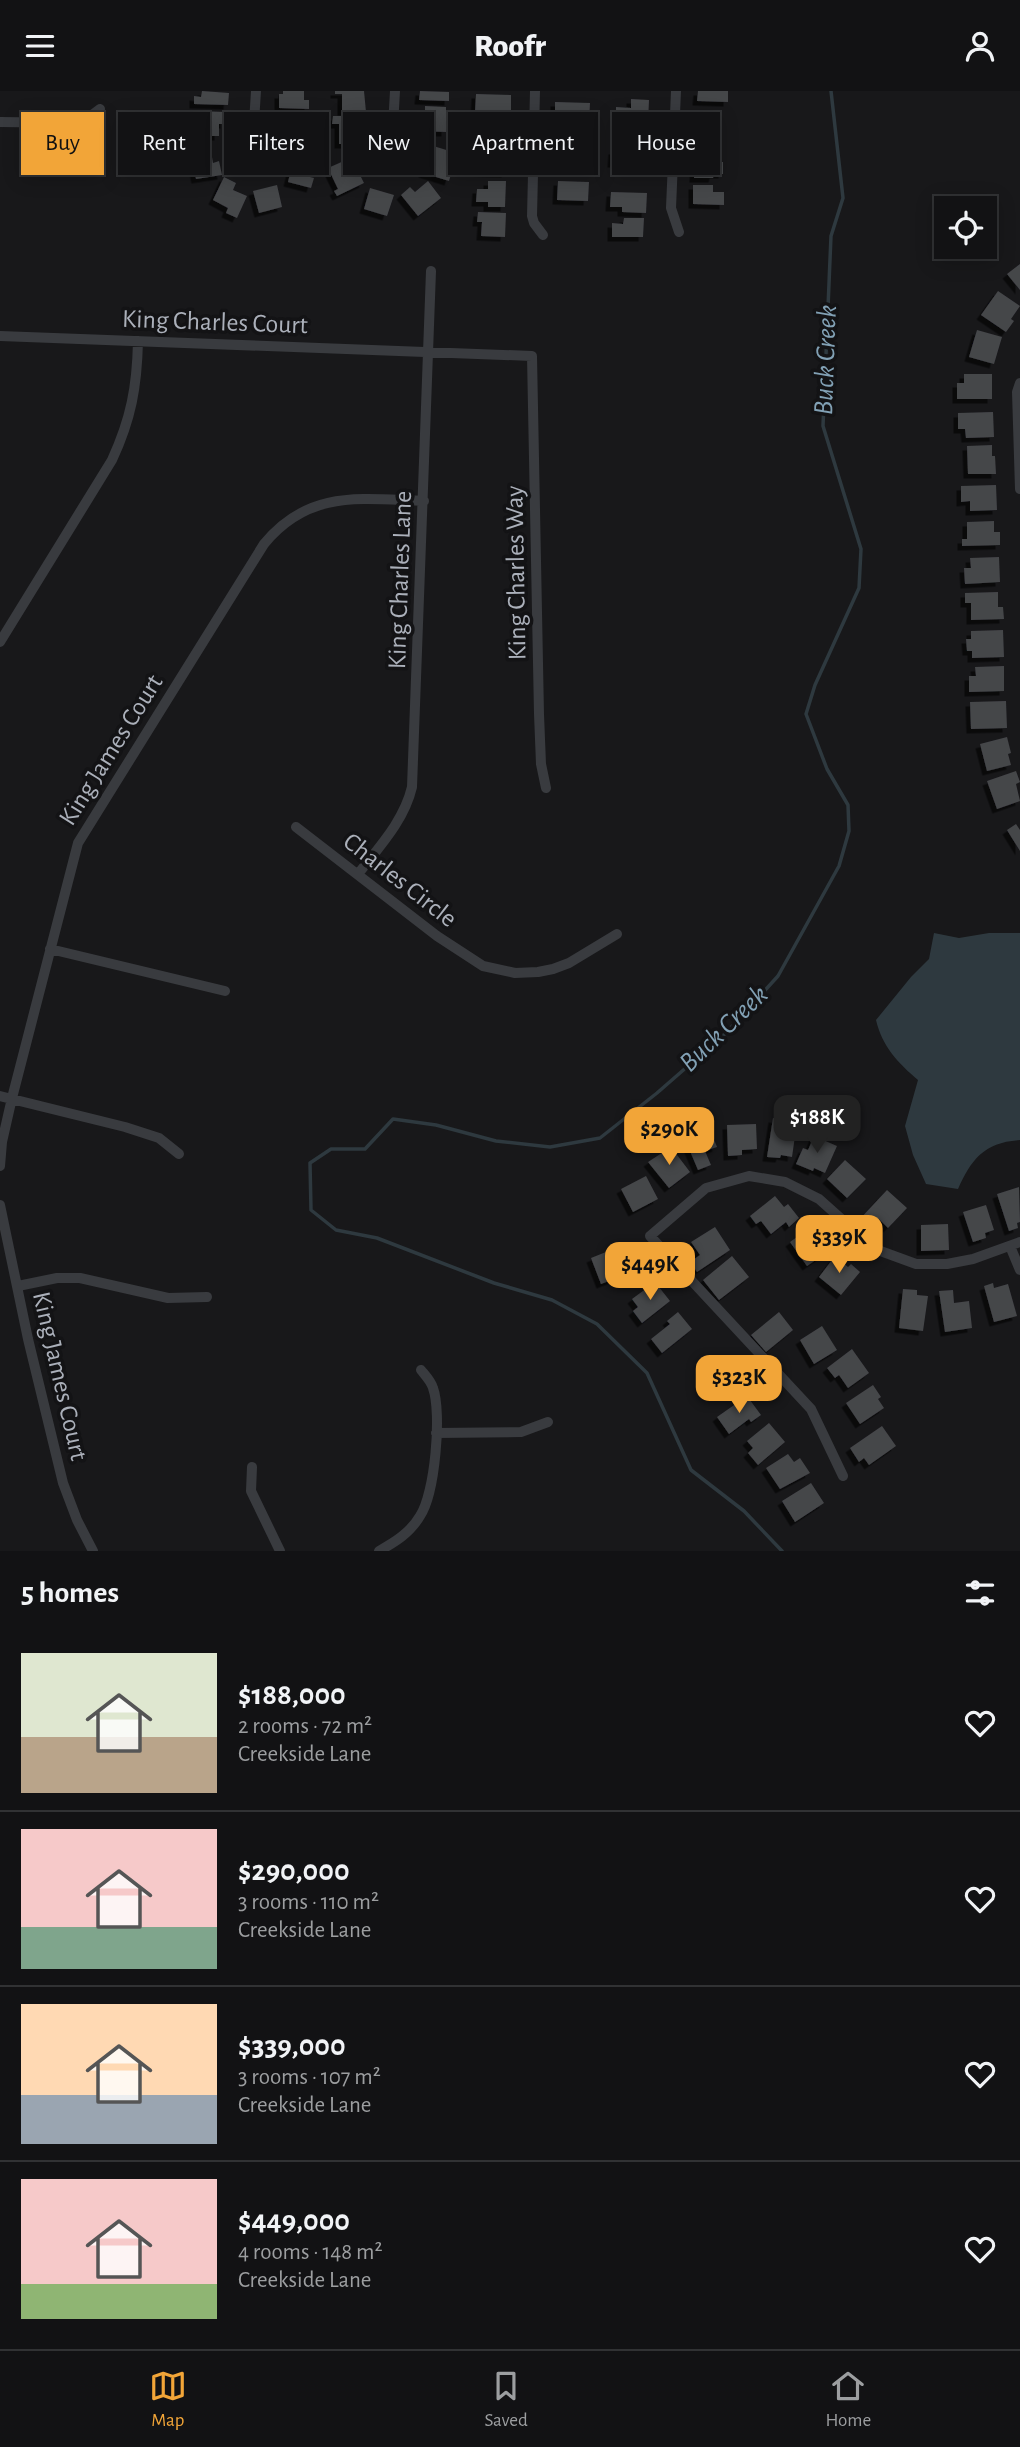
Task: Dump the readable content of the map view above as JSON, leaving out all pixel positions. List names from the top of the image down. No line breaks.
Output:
{"streets":{"street":["King Charles Court","King Charles Way","King Charles Lane","King James Court","Charles Circle"]},"crossings":[["King Charles Court","King Charles Way"],["King Charles Court","King Charles Lane"],["King Charles Lane","King James Court"],["King Charles Lane","Charles Circle"]],"water":["Buck Creek"],"page":{"header":"Roofr","chip":["Buy","Rent","Filters","New","Apartment","House"],"price":["$188K","$290K","$339K","$449K","$323K"],"heading":"5 homes","list":[{"name":"$188,000","note":"2 rooms · 72 m² · Creekside Lane"},{"name":"$290,000","note":"3 rooms · 110 m² · Creekside Lane"},{"name":"$339,000","note":"3 rooms · 107 m² · Creekside Lane"},{"name":"$449,000","note":"4 rooms · 148 m² · Creekside Lane"}],"tabs":["Map","Saved","Home"]}}
